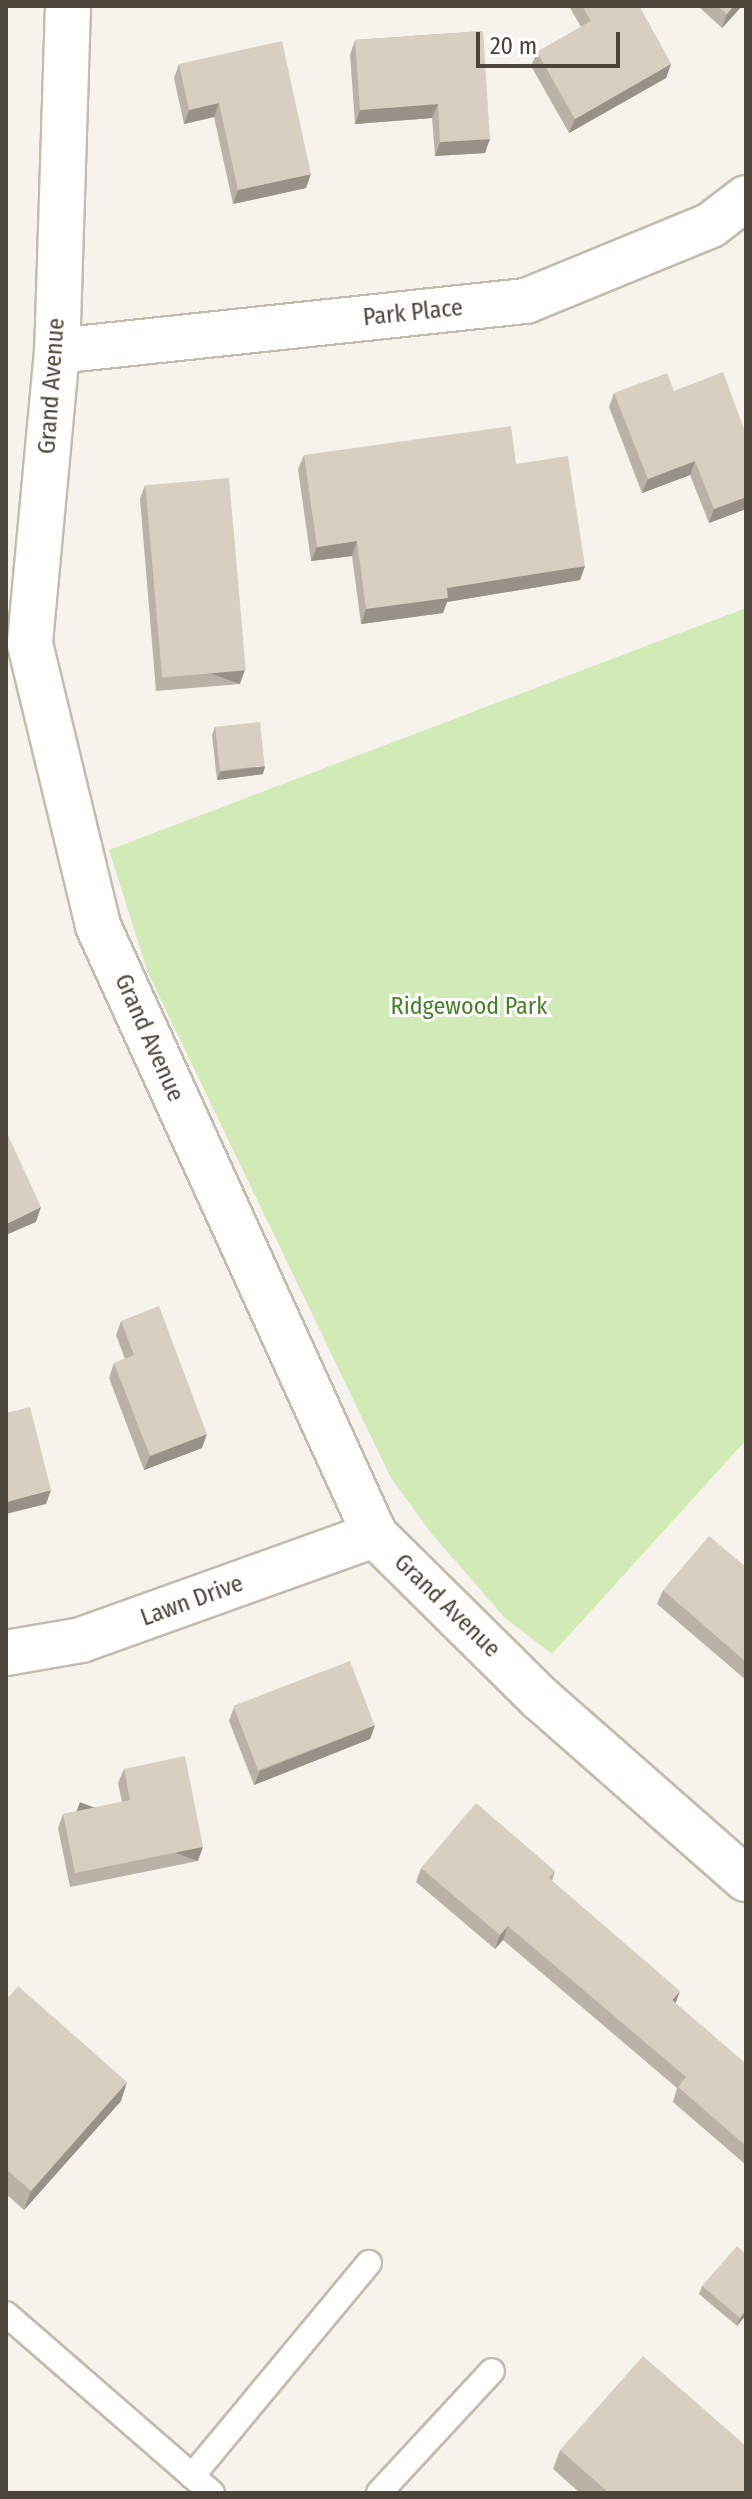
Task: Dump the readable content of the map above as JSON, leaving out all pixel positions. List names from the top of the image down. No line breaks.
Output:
{"streets":{"street":["Park Place","Grand Avenue","Lawn Drive"]},"crossings":[["Park Place","Grand Avenue"],["Grand Avenue","Lawn Drive"]],"parks":["Ridgewood Park"],"scale_bar":"20 m"}
